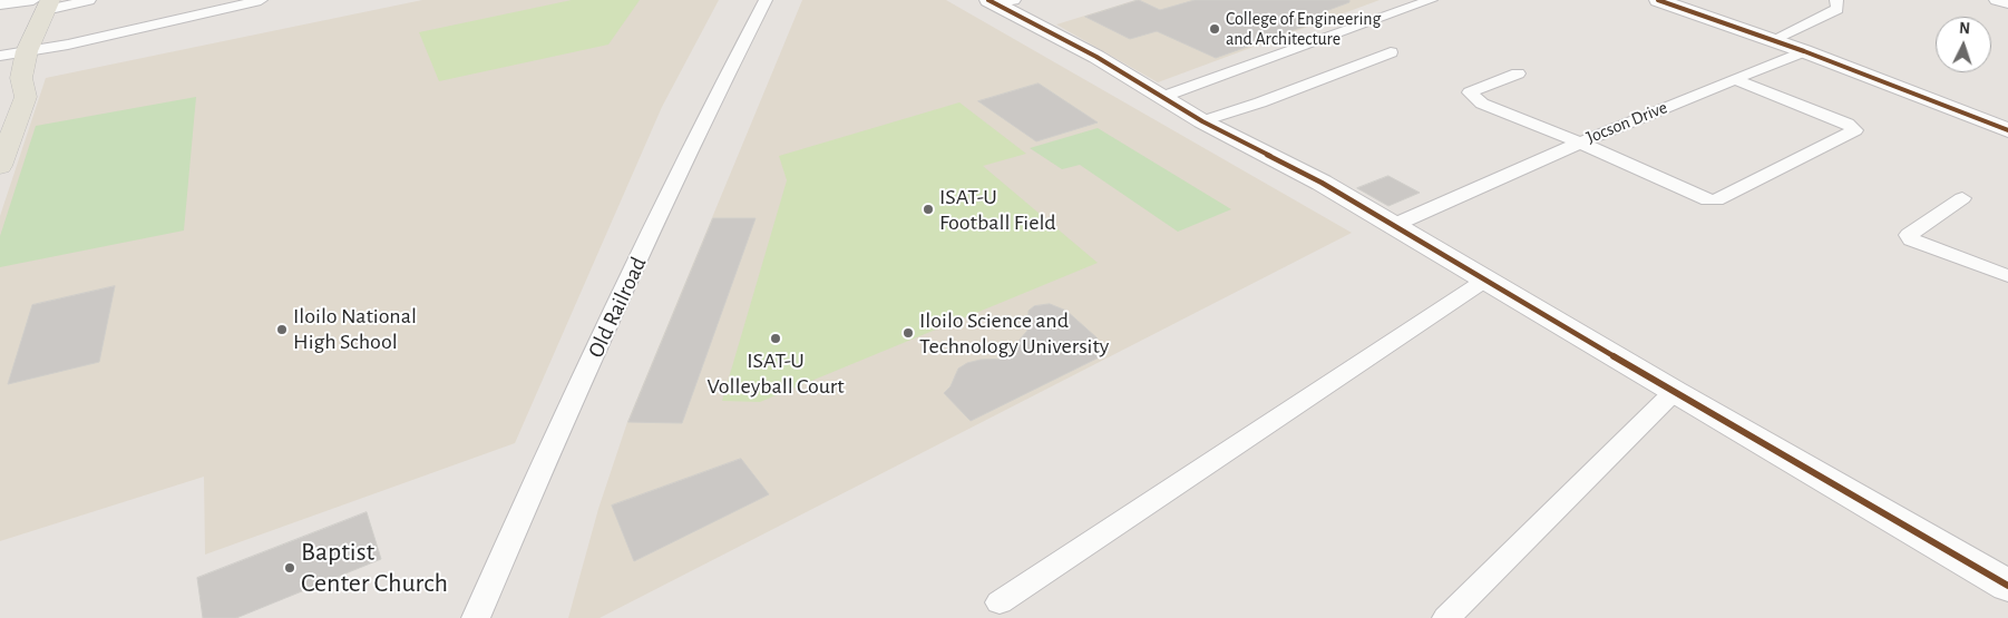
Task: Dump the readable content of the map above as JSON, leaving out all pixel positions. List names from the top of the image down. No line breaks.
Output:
{"streets":{"street":["Jocson Drive","Old Railroad"]},"places":["College of Engineering and Architecture","ISAT-U Football Field","Iloilo National High School","Iloilo Science and Technology University","ISAT-U Volleyball Court","Baptist Center Church"],"north":"top"}
